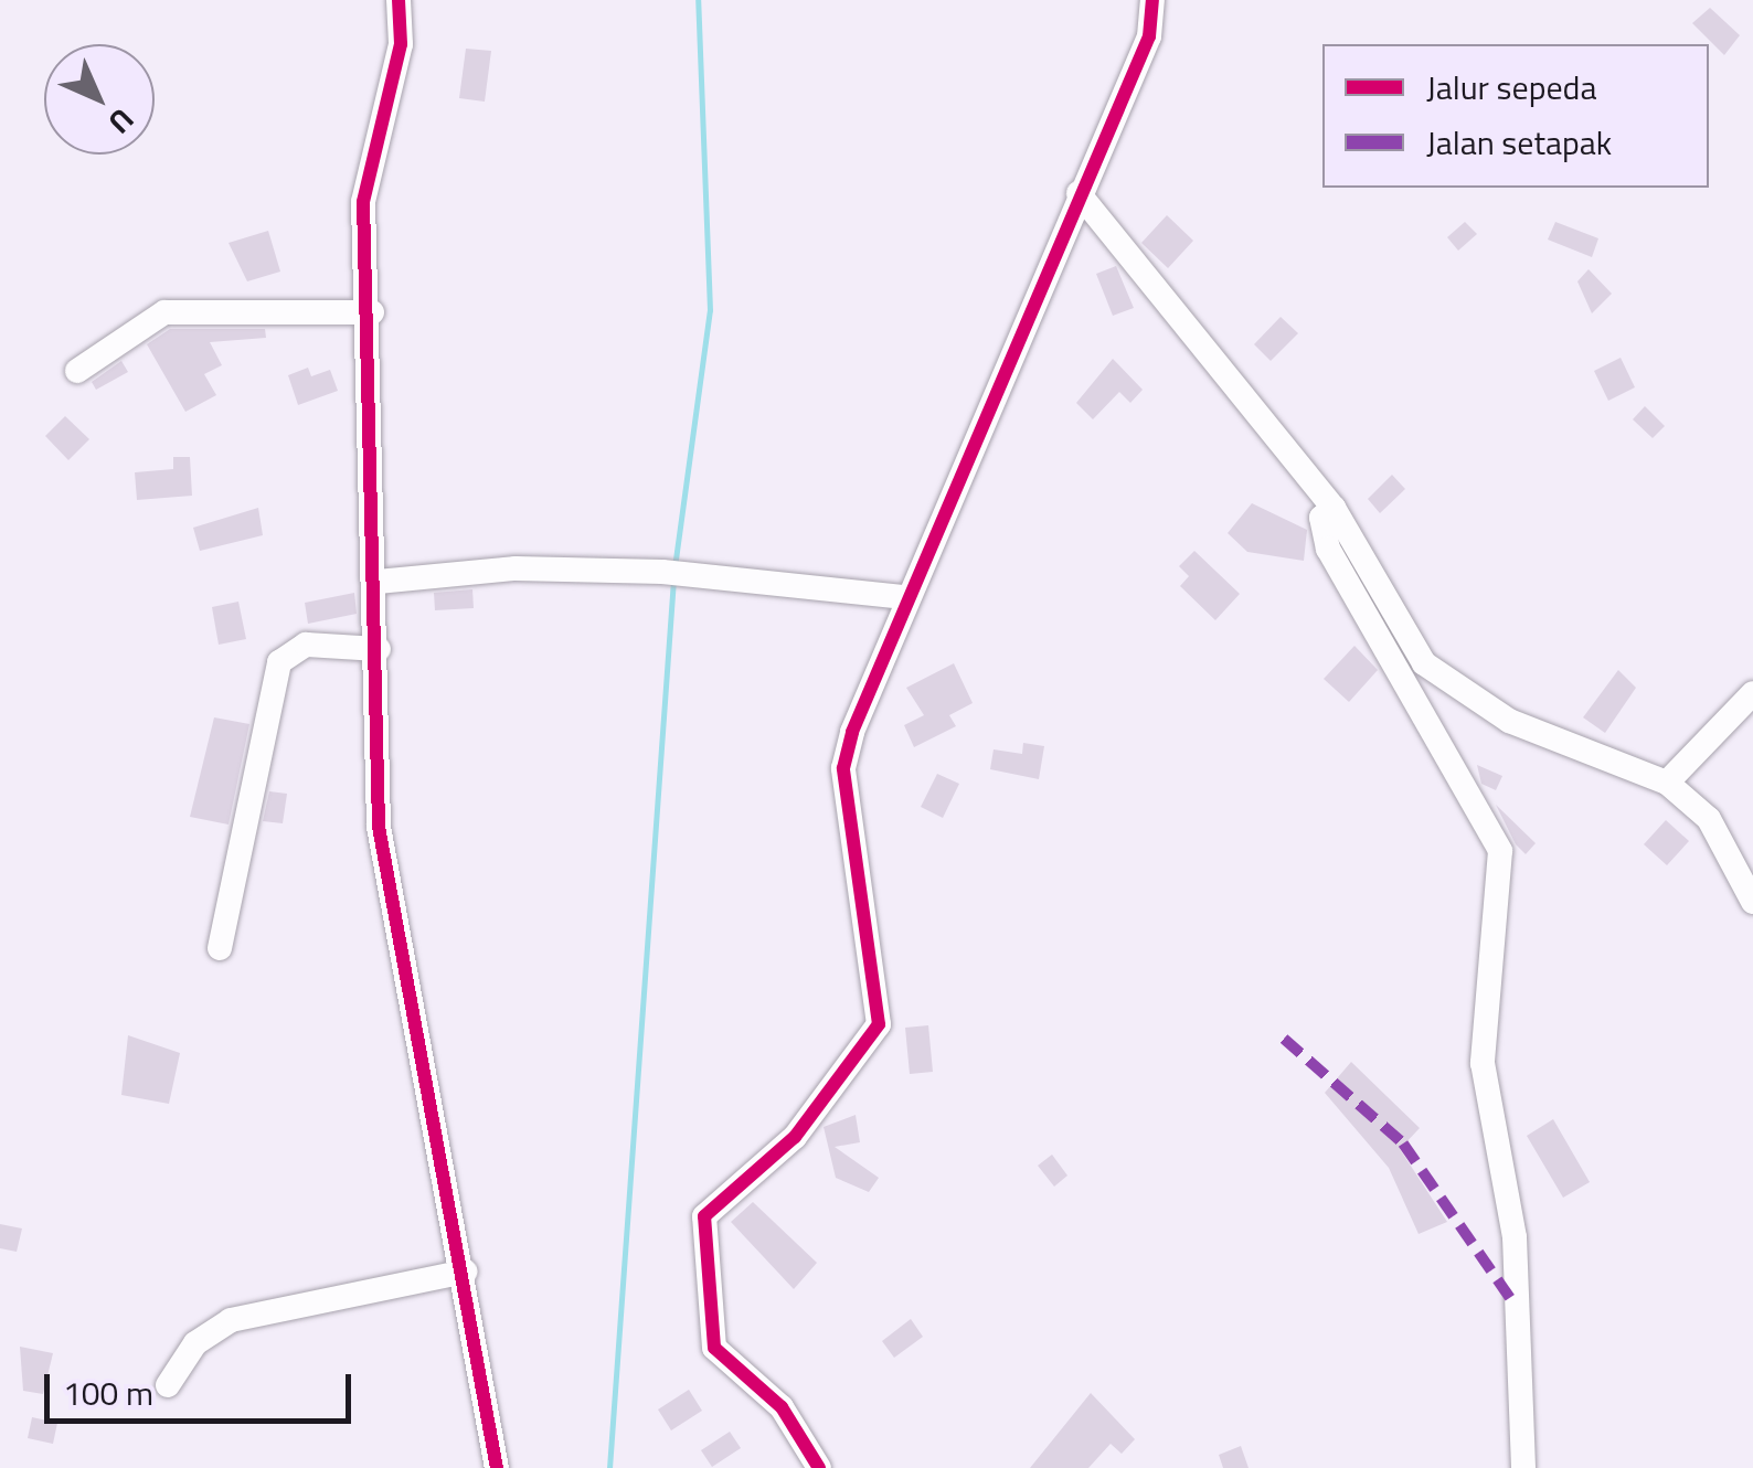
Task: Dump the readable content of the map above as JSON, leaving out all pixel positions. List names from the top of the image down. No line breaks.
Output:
{"legend":["Jalur sepeda","Jalan setapak"],"scale_bar":"100 m","north":"bottom right"}
